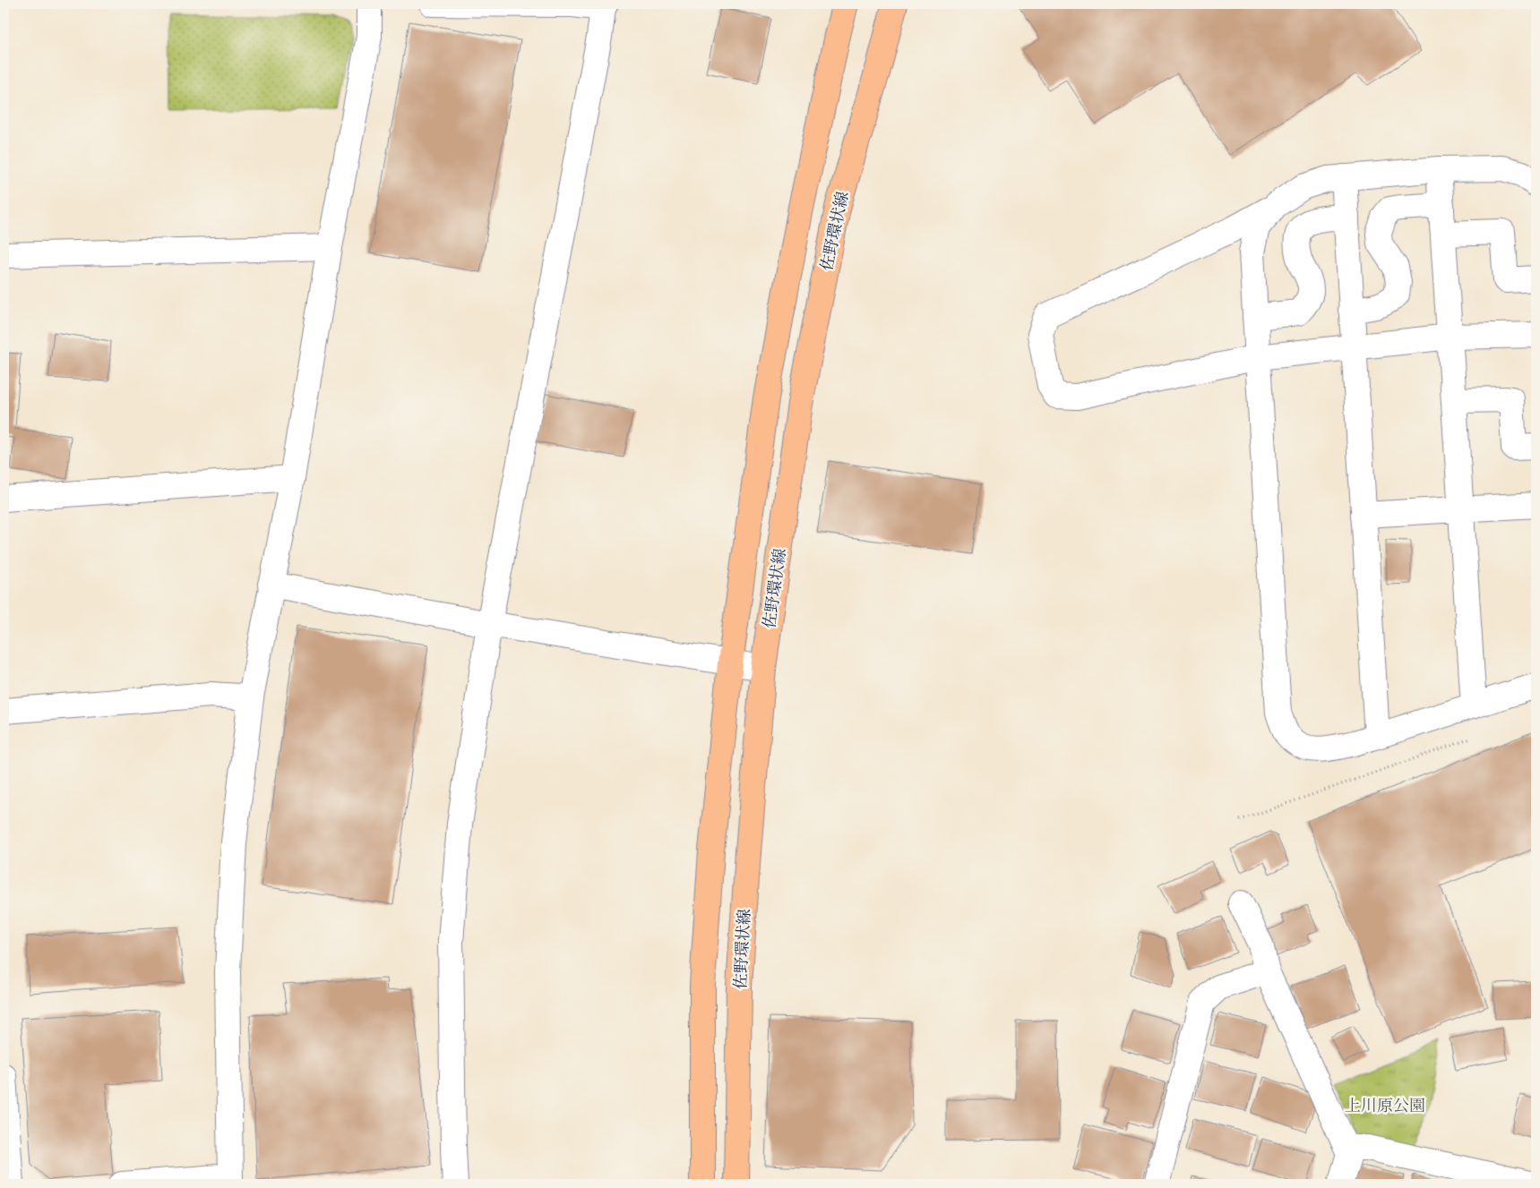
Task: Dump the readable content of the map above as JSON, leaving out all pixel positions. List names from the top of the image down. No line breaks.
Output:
{"streets":{"main road":["佐野環状線"]},"parks":["上川原公園"]}
